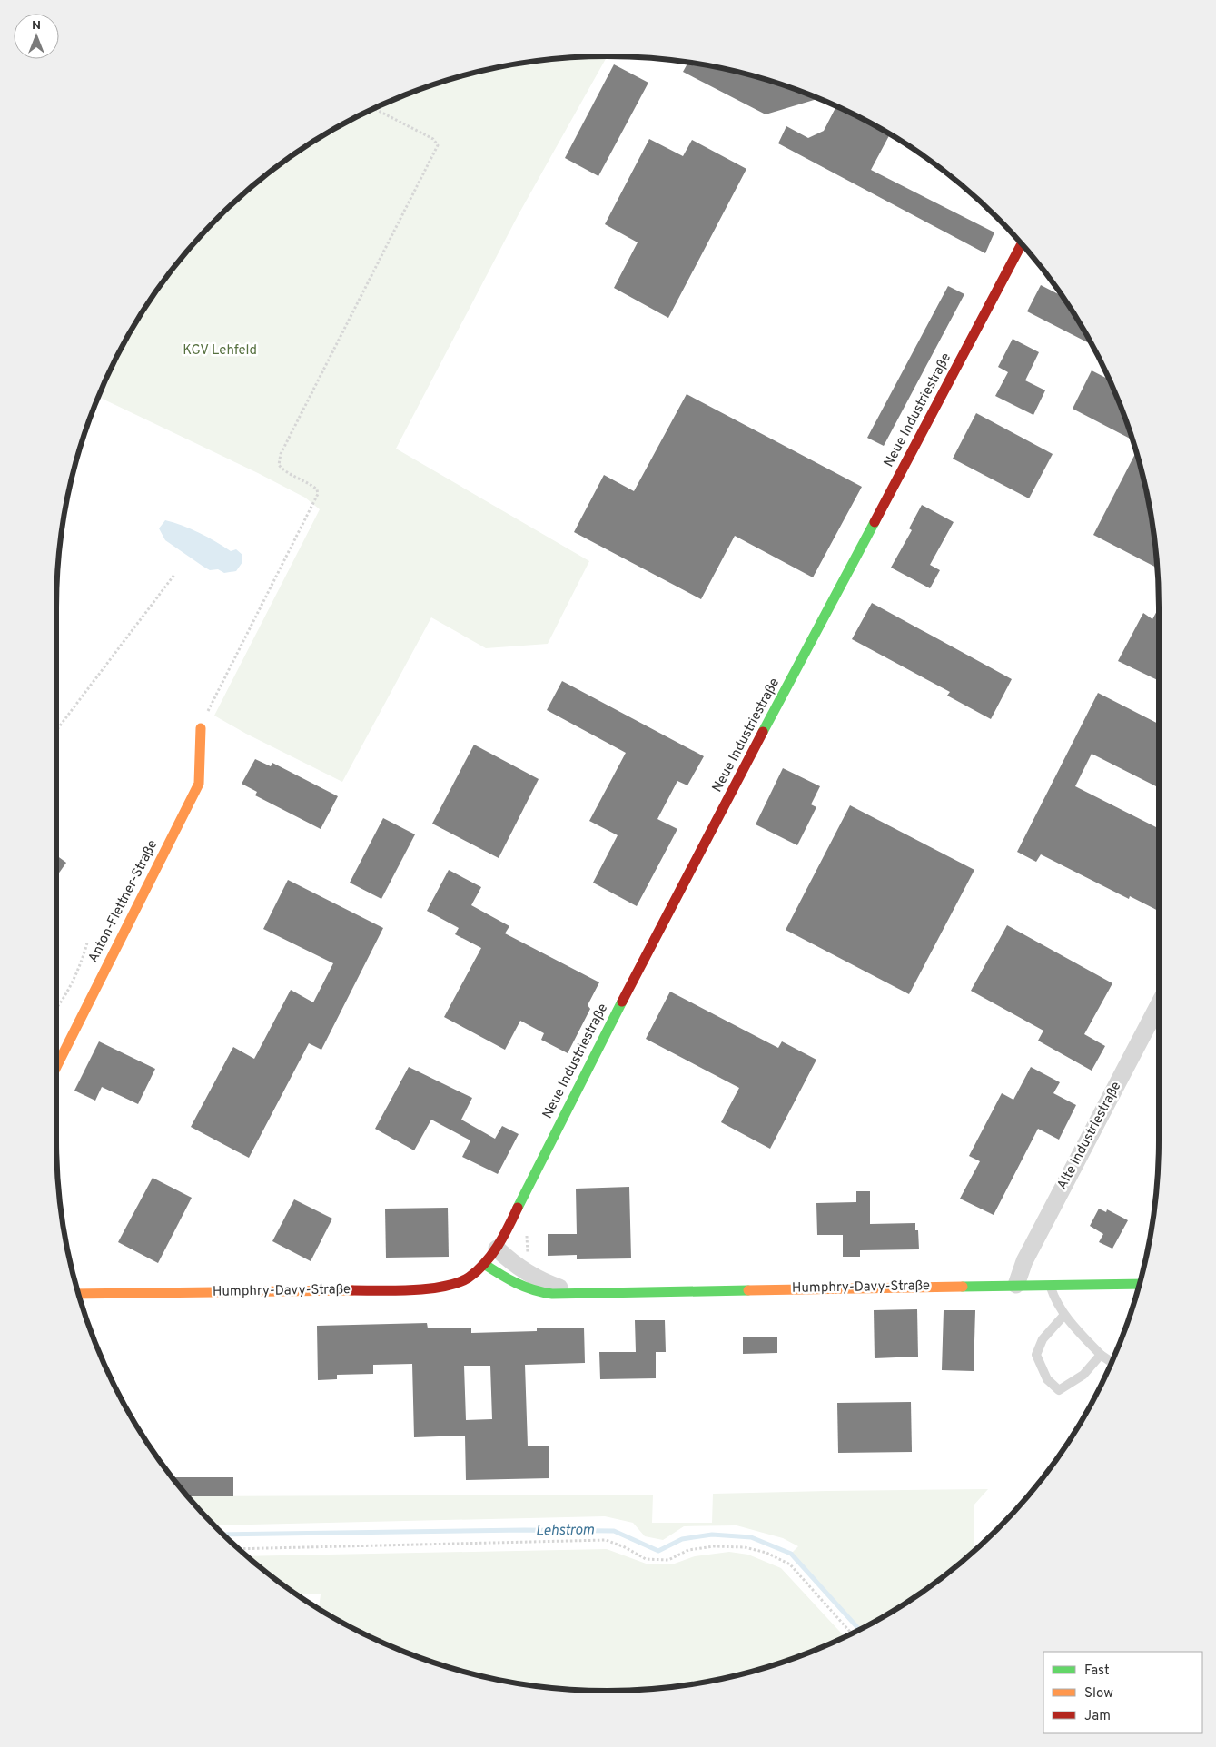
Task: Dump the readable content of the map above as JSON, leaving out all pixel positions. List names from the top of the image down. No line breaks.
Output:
{"streets":{"street":["Neue Industriestraße","Anton-Flettner-Straße","Alte Industriestraße","Humphry-Davy-Straße"]},"crossings":[["Neue Industriestraße","Humphry-Davy-Straße"],["Alte Industriestraße","Humphry-Davy-Straße"]],"water":["Lehstrom"],"parks":["KGV Lehfeld"],"legend":["Fast","Slow","Jam"],"north":"top"}
